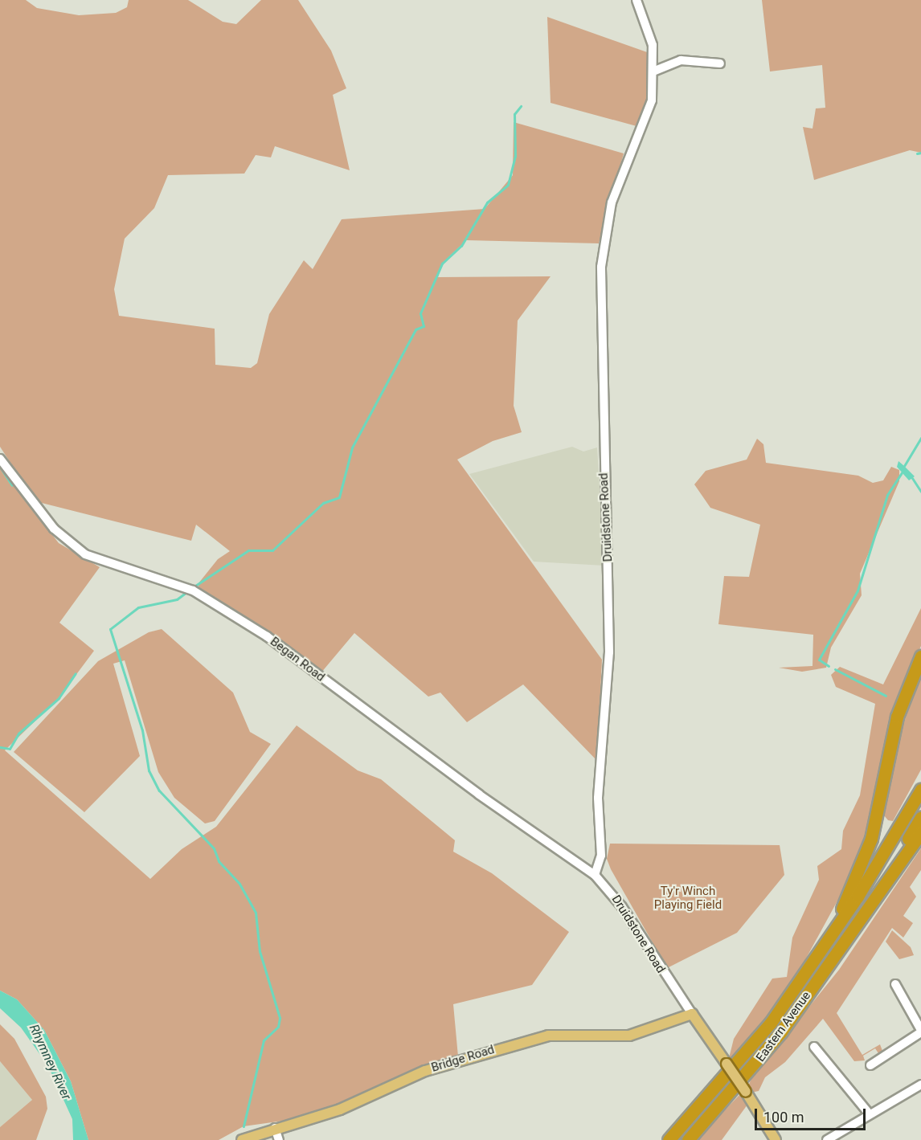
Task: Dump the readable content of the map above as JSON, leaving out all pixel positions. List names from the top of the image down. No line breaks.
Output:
{"streets":{"highway":["Eastern Avenue"],"main road":["Bridge Road"],"street":["Druidstone Road","Began Road"]},"crossings":[["Druidstone Road","Began Road"],["Druidstone Road","Bridge Road"]],"water":["Rhymney River"],"parks":["Ty'r Winch Playing Field"],"scale_bar":"100 m"}
